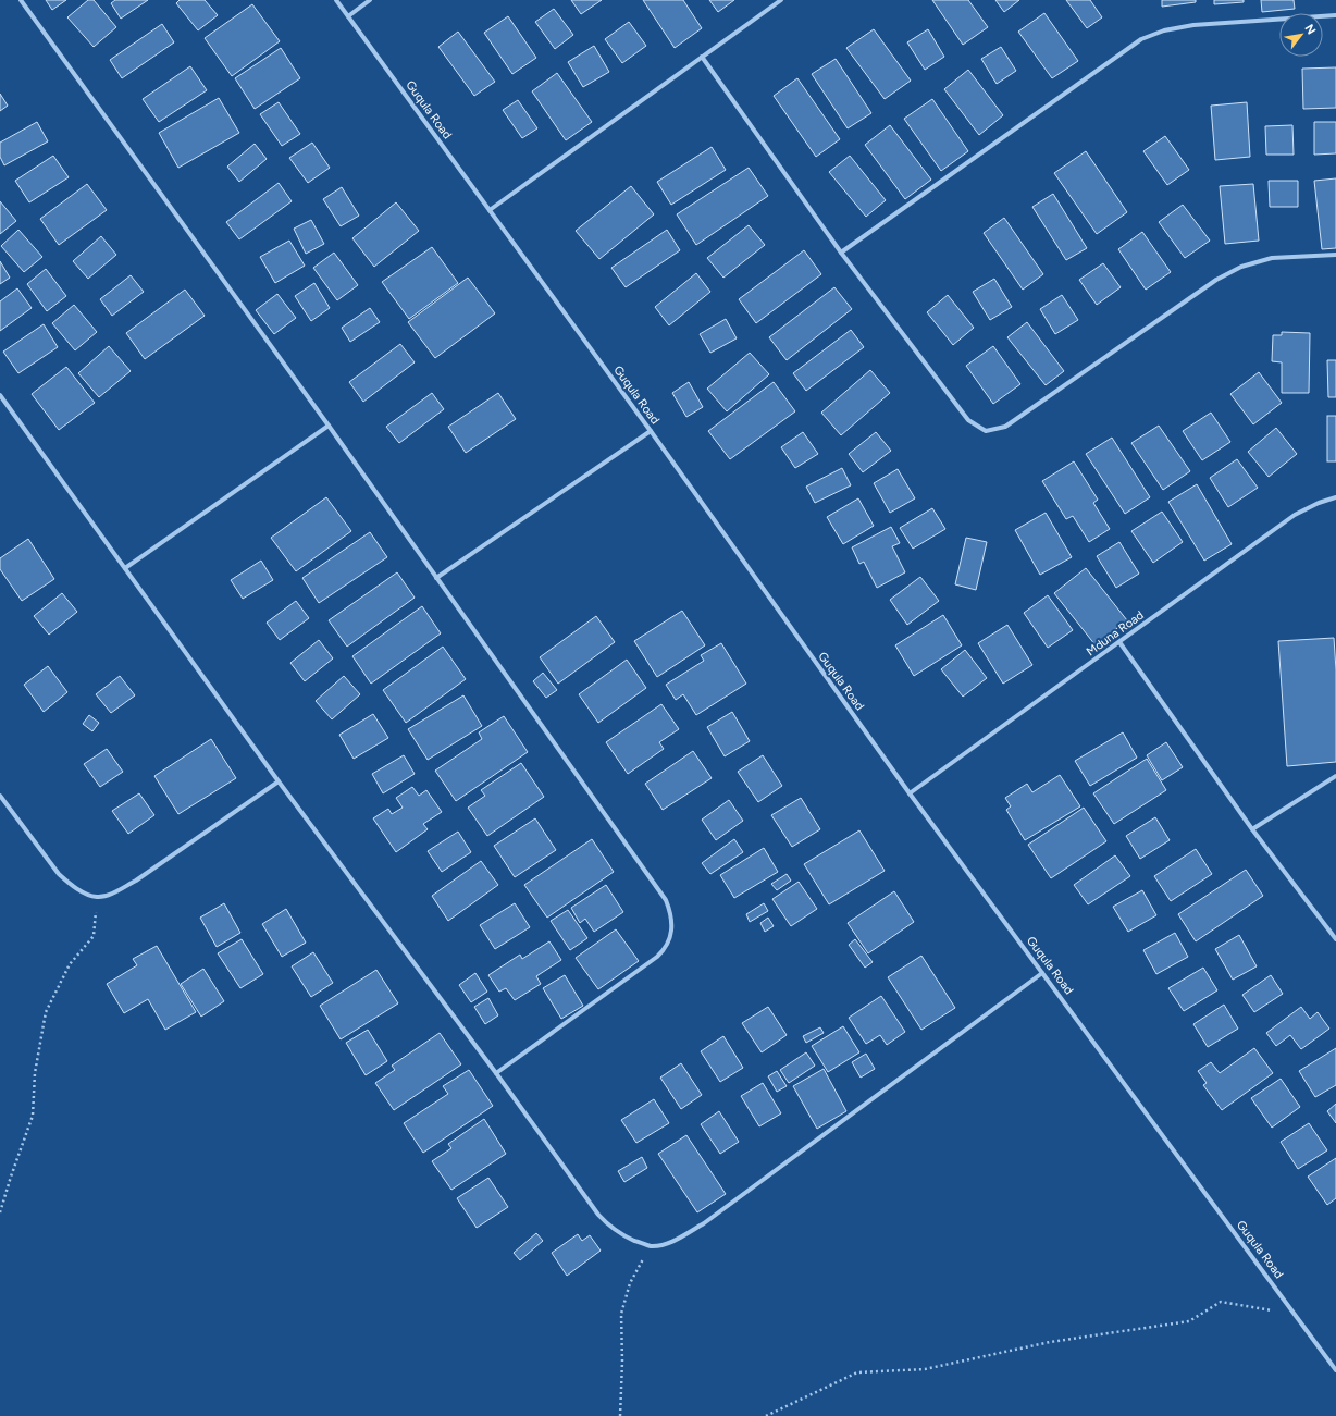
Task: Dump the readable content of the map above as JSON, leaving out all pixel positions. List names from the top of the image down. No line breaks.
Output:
{"streets":{"street":["Guqula Road","Mduna Road"]},"crossings":[["Guqula Road","Mduna Road"]],"north":"top right"}
